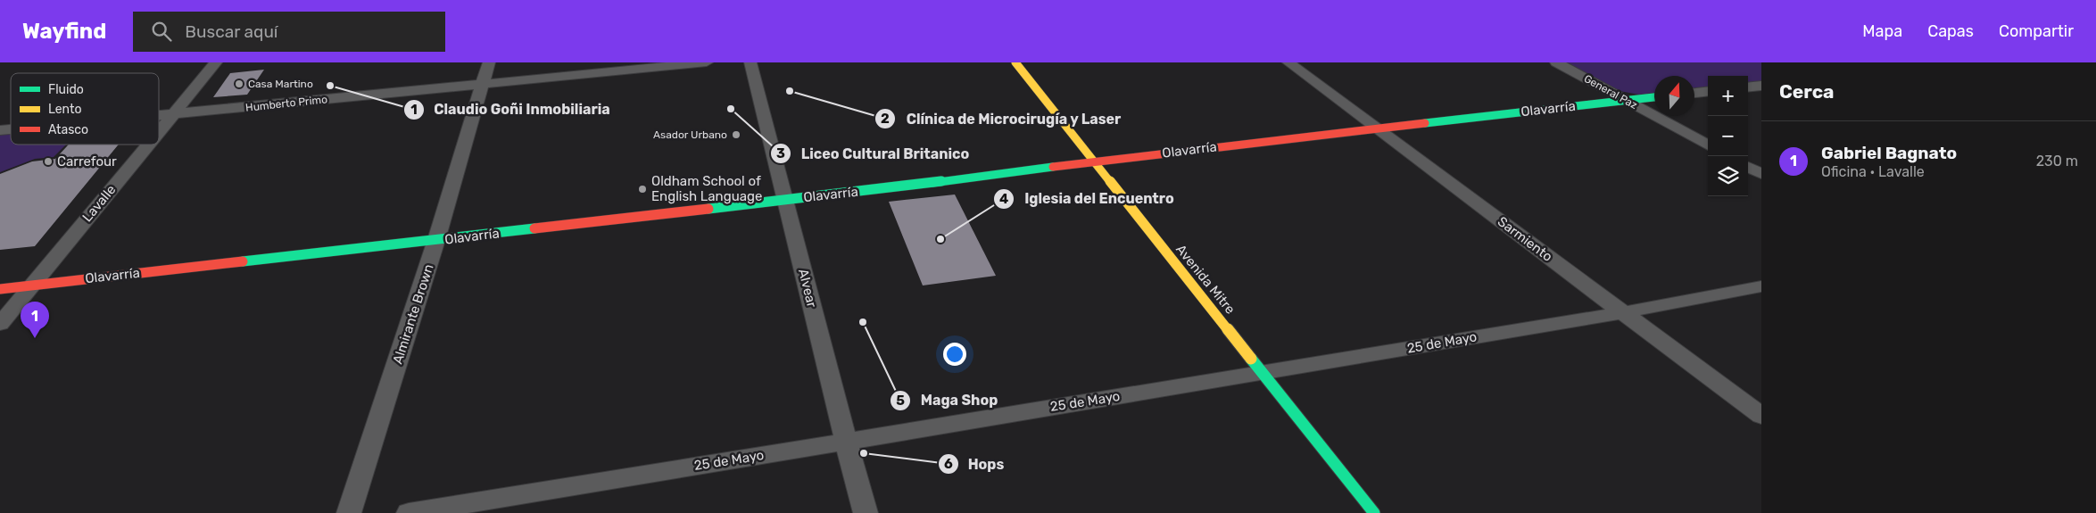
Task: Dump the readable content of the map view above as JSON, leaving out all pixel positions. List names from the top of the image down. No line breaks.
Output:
{"streets":{"street":["General Paz","Humberto Primo","Olavarría","Lavalle","Sarmiento","Avenida Mitre","Alvear","Almirante Brown","25 de Mayo"]},"crossings":[["General Paz","Olavarría"],["Humberto Primo","Lavalle"],["Humberto Primo","Almirante Brown"],["Olavarría","Lavalle"],["Olavarría","Sarmiento"],["Olavarría","Avenida Mitre"],["Olavarría","Alvear"],["Olavarría","Almirante Brown"],["Sarmiento","25 de Mayo"],["Avenida Mitre","25 de Mayo"],["Alvear","25 de Mayo"]],"places":["Casa Martino","Claudio Goñi Inmobiliaria","Clínica de Microcirugía y Laser","Liceo Cultural Britanico","Asador Urbano","Carrefour","Oldham School of English Language","Iglesia del Encuentro","Maga Shop","Hops"],"legend":["Fluido","Lento","Atasco"],"north":"top","page":{"header":"Wayfind","search":"Buscar aquí","nav":["Mapa","Capas","Compartir"],"heading":"Cerca","map_buttons":["+","−"],"list":[{"mark":"1","name":"Gabriel Bagnato","note":"Oficina · Lavalle","value":"230 m"}],"pins":"1"}}
